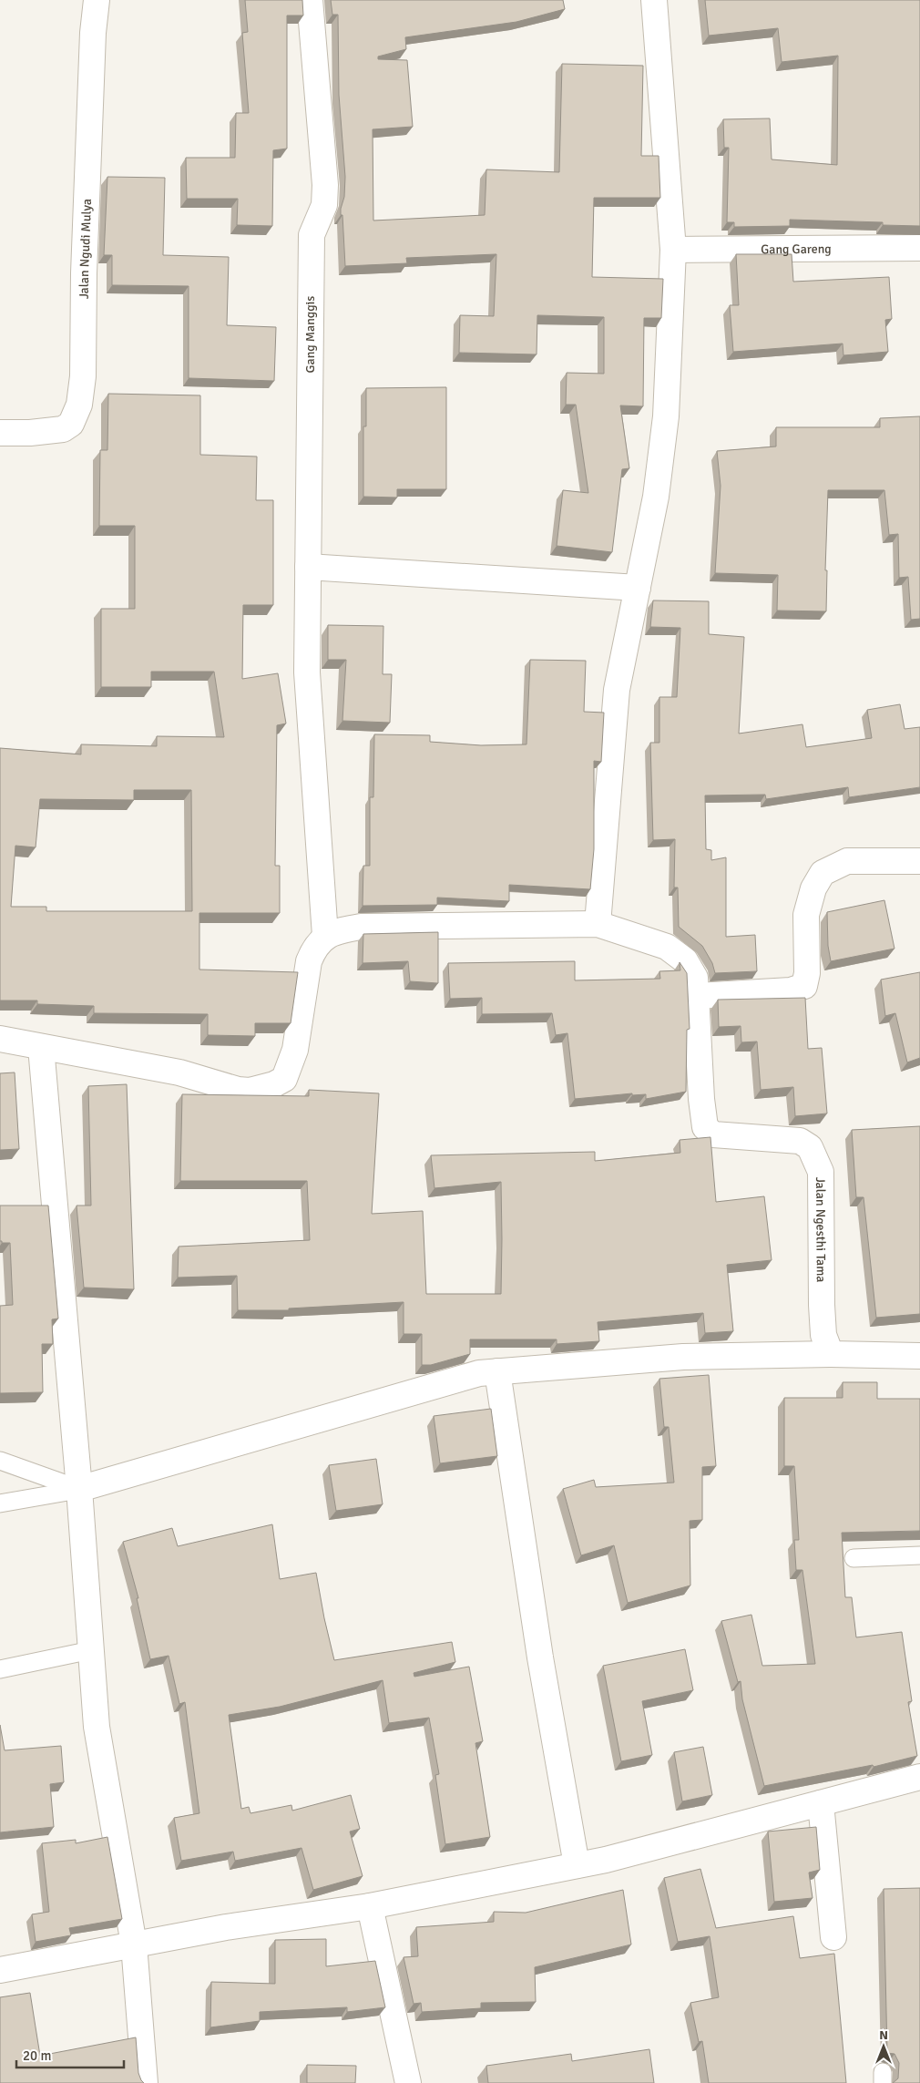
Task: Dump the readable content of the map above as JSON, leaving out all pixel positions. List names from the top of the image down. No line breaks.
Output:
{"streets":{"street":["Jalan Ngudi Mulya","Gang Gareng","Gang Manggis","Jalan Ngesthi Tama"]},"crossings":[["Gang Manggis","Jalan Ngesthi Tama"]],"scale_bar":"20 m","north":"top"}
